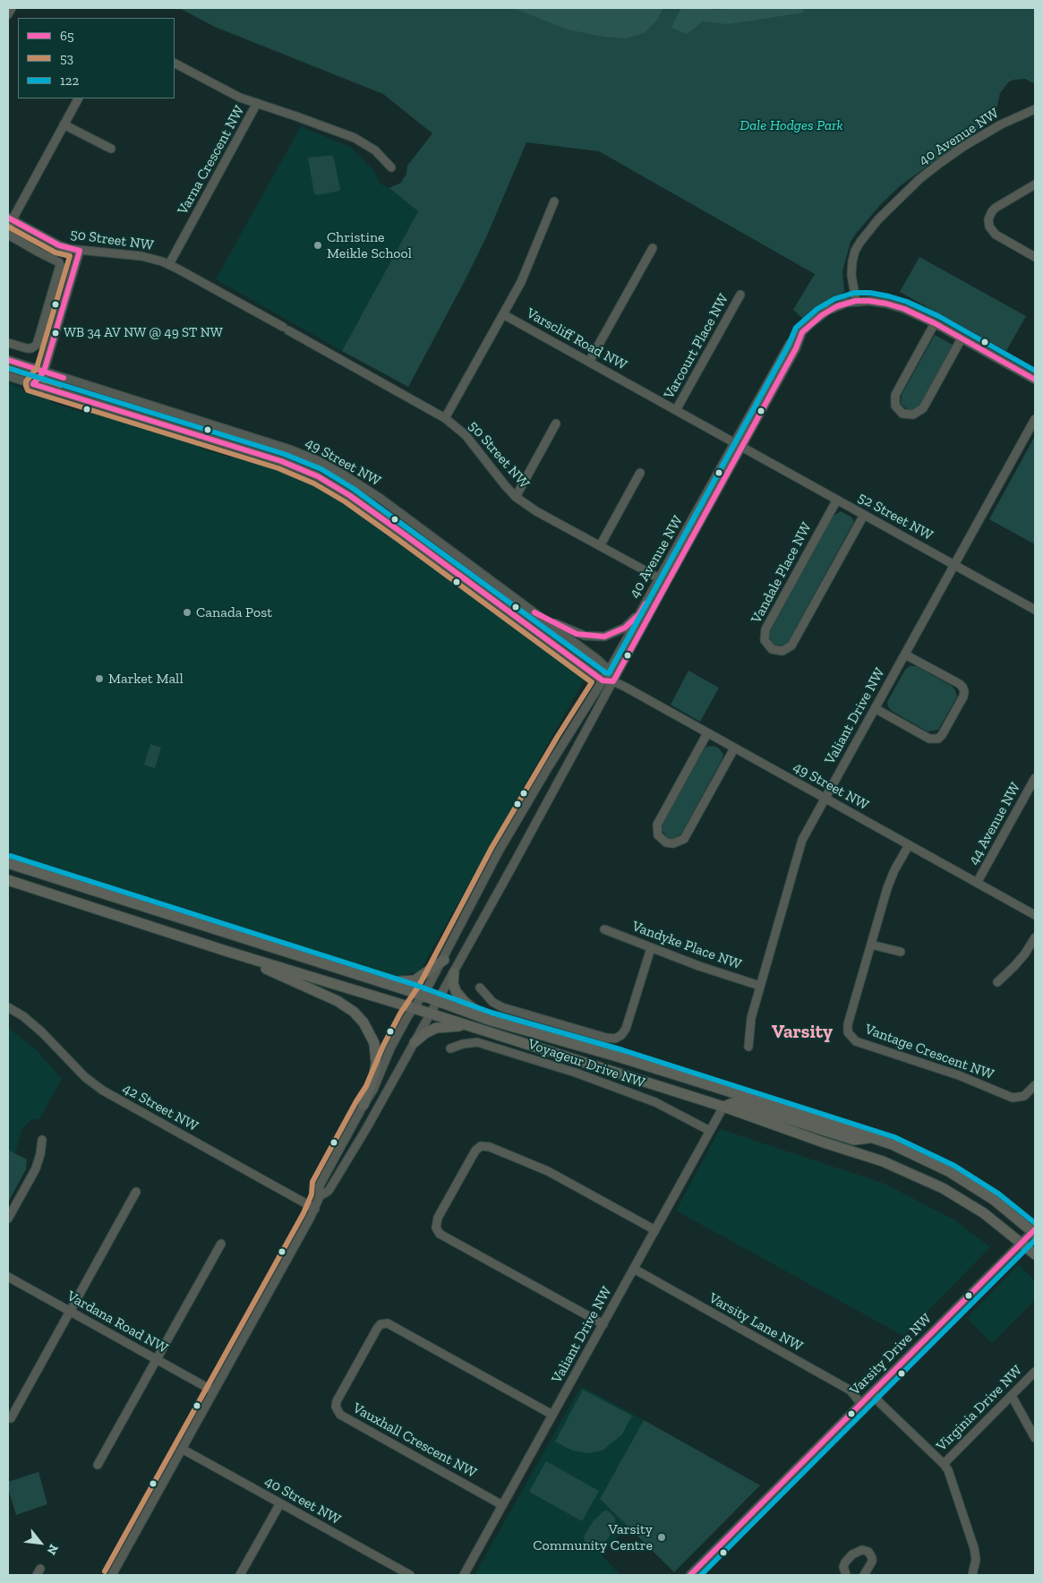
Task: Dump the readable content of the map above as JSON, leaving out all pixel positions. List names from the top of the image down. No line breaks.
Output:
{"streets":{"street":["40 Avenue NW","Varna Crescent NW","50 Street NW","Varscliff Road NW","Varcourt Place NW","49 Street NW","52 Street NW","Vandale Place NW","Valiant Drive NW","44 Avenue NW","Vandyke Place NW","Vantage Crescent NW","Voyageur Drive NW","42 Street NW","Vardana Road NW","Varsity Lane NW","Varsity Drive NW","Virginia Drive NW","Vauxhall Crescent NW","40 Street NW"]},"crossings":[["40 Avenue NW","50 Street NW"],["40 Avenue NW","Varscliff Road NW"],["40 Avenue NW","49 Street NW"],["40 Avenue NW","52 Street NW"],["40 Avenue NW","42 Street NW"],["40 Avenue NW","Vardana Road NW"],["40 Avenue NW","40 Street NW"],["Varna Crescent NW","50 Street NW"],["50 Street NW","Varscliff Road NW"],["Varscliff Road NW","Varcourt Place NW"],["Varscliff Road NW","52 Street NW"],["49 Street NW","Valiant Drive NW"],["49 Street NW","44 Avenue NW"],["49 Street NW","Vantage Crescent NW"],["52 Street NW","Vandale Place NW"],["52 Street NW","Valiant Drive NW"],["Valiant Drive NW","Vandyke Place NW"],["Valiant Drive NW","Voyageur Drive NW"],["Valiant Drive NW","Varsity Lane NW"],["Valiant Drive NW","Vauxhall Crescent NW"],["Vandyke Place NW","Voyageur Drive NW"],["Varsity Lane NW","Varsity Drive NW"]],"districts":["Varsity"],"parks":["Dale Hodges Park"],"places":["Christine Meikle School","WB 34 AV NW @ 49 ST NW","Canada Post","Market Mall","Varsity Community Centre"],"lines":["transit line 65","transit line 53","transit line 122"],"legend":["65","53","122"],"north":"bottom right"}
